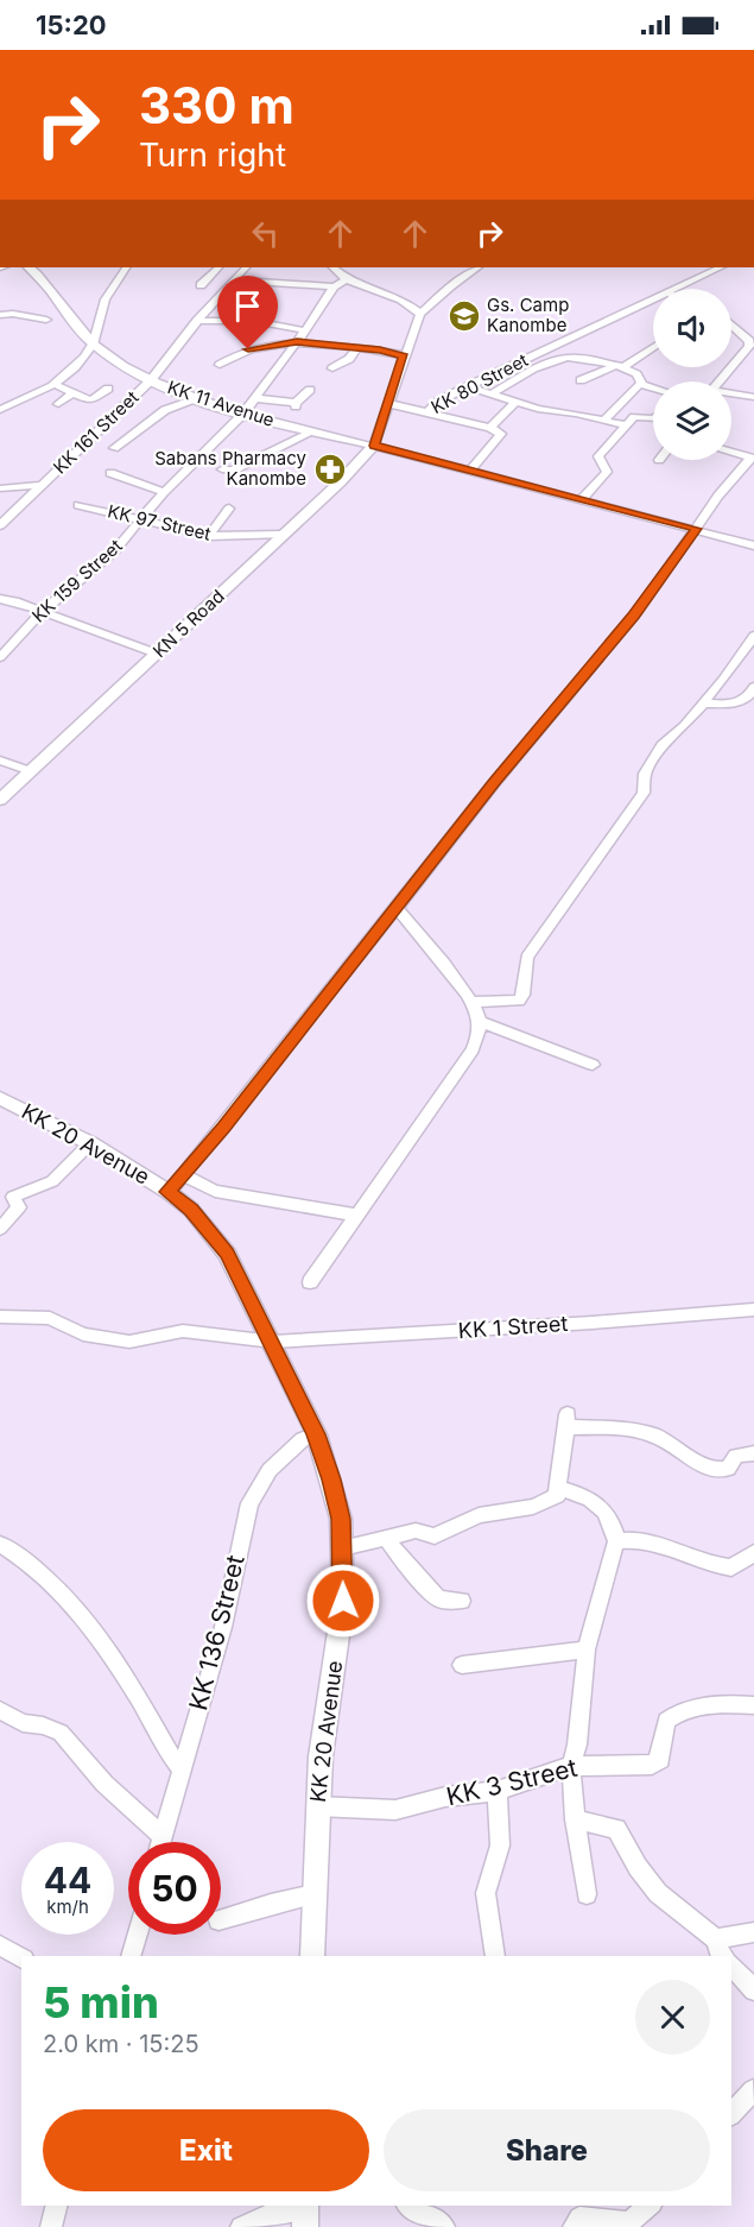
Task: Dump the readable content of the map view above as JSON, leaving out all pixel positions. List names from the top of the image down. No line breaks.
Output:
{"streets":{"main road":["KK 11 Avenue","KN 5 Road","KK 20 Avenue"],"street":["KK 80 Street","KK 161 Street","KK 97 Street","KK 159 Street","KK 1 Street","KK 136 Street","KK 3 Street"]},"crossings":[["KK 11 Avenue","KK 161 Street"],["KK 11 Avenue","KK 159 Street"],["KK 11 Avenue","KN 5 Road"],["KK 97 Street","KK 159 Street"],["KK 97 Street","KN 5 Road"],["KK 20 Avenue","KK 1 Street"],["KK 20 Avenue","KK 136 Street"],["KK 20 Avenue","KK 3 Street"]],"places":{"school or university":["Gs. Camp Kanombe"],"pharmacy":["Sabans Pharmacy Kanombe"]},"page":{"status":"15:20","turn":["330 m","Turn right"],"speed":"44 km/h","limit":"50","heading":["5 min","2.0 km · 15:25"],"buttons":["Exit","Share"]}}
